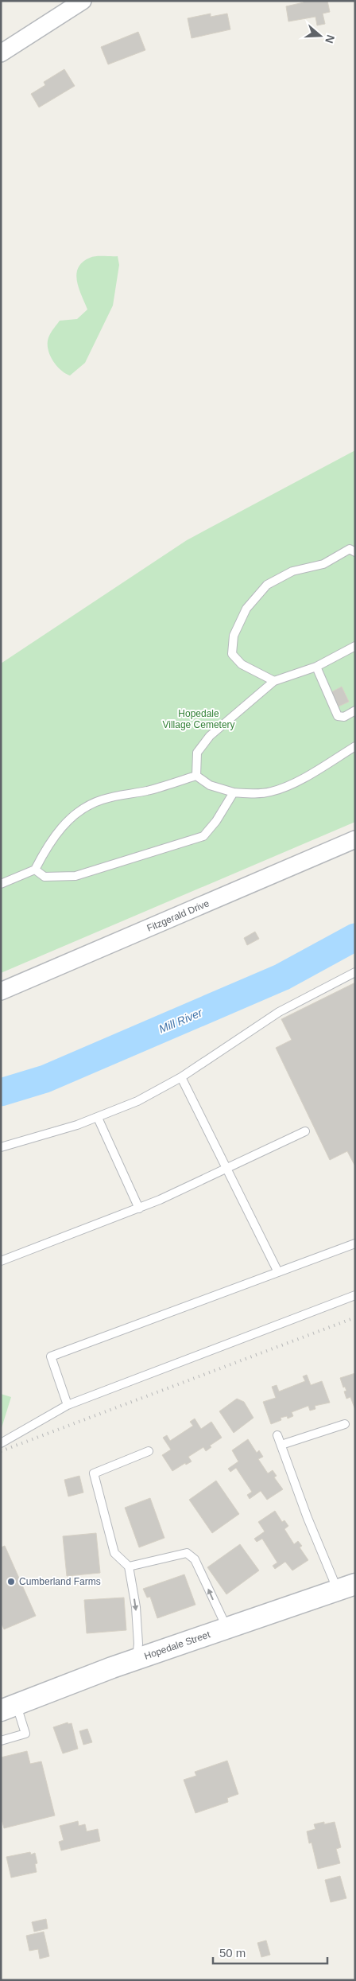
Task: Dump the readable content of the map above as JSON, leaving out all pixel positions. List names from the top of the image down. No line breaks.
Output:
{"streets":{"street":["Fitzgerald Drive","Hopedale Street"]},"water":["Mill River"],"parks":["Hopedale Village Cemetery"],"places":["Cumberland Farms"],"scale_bar":"50 m","north":"right"}
